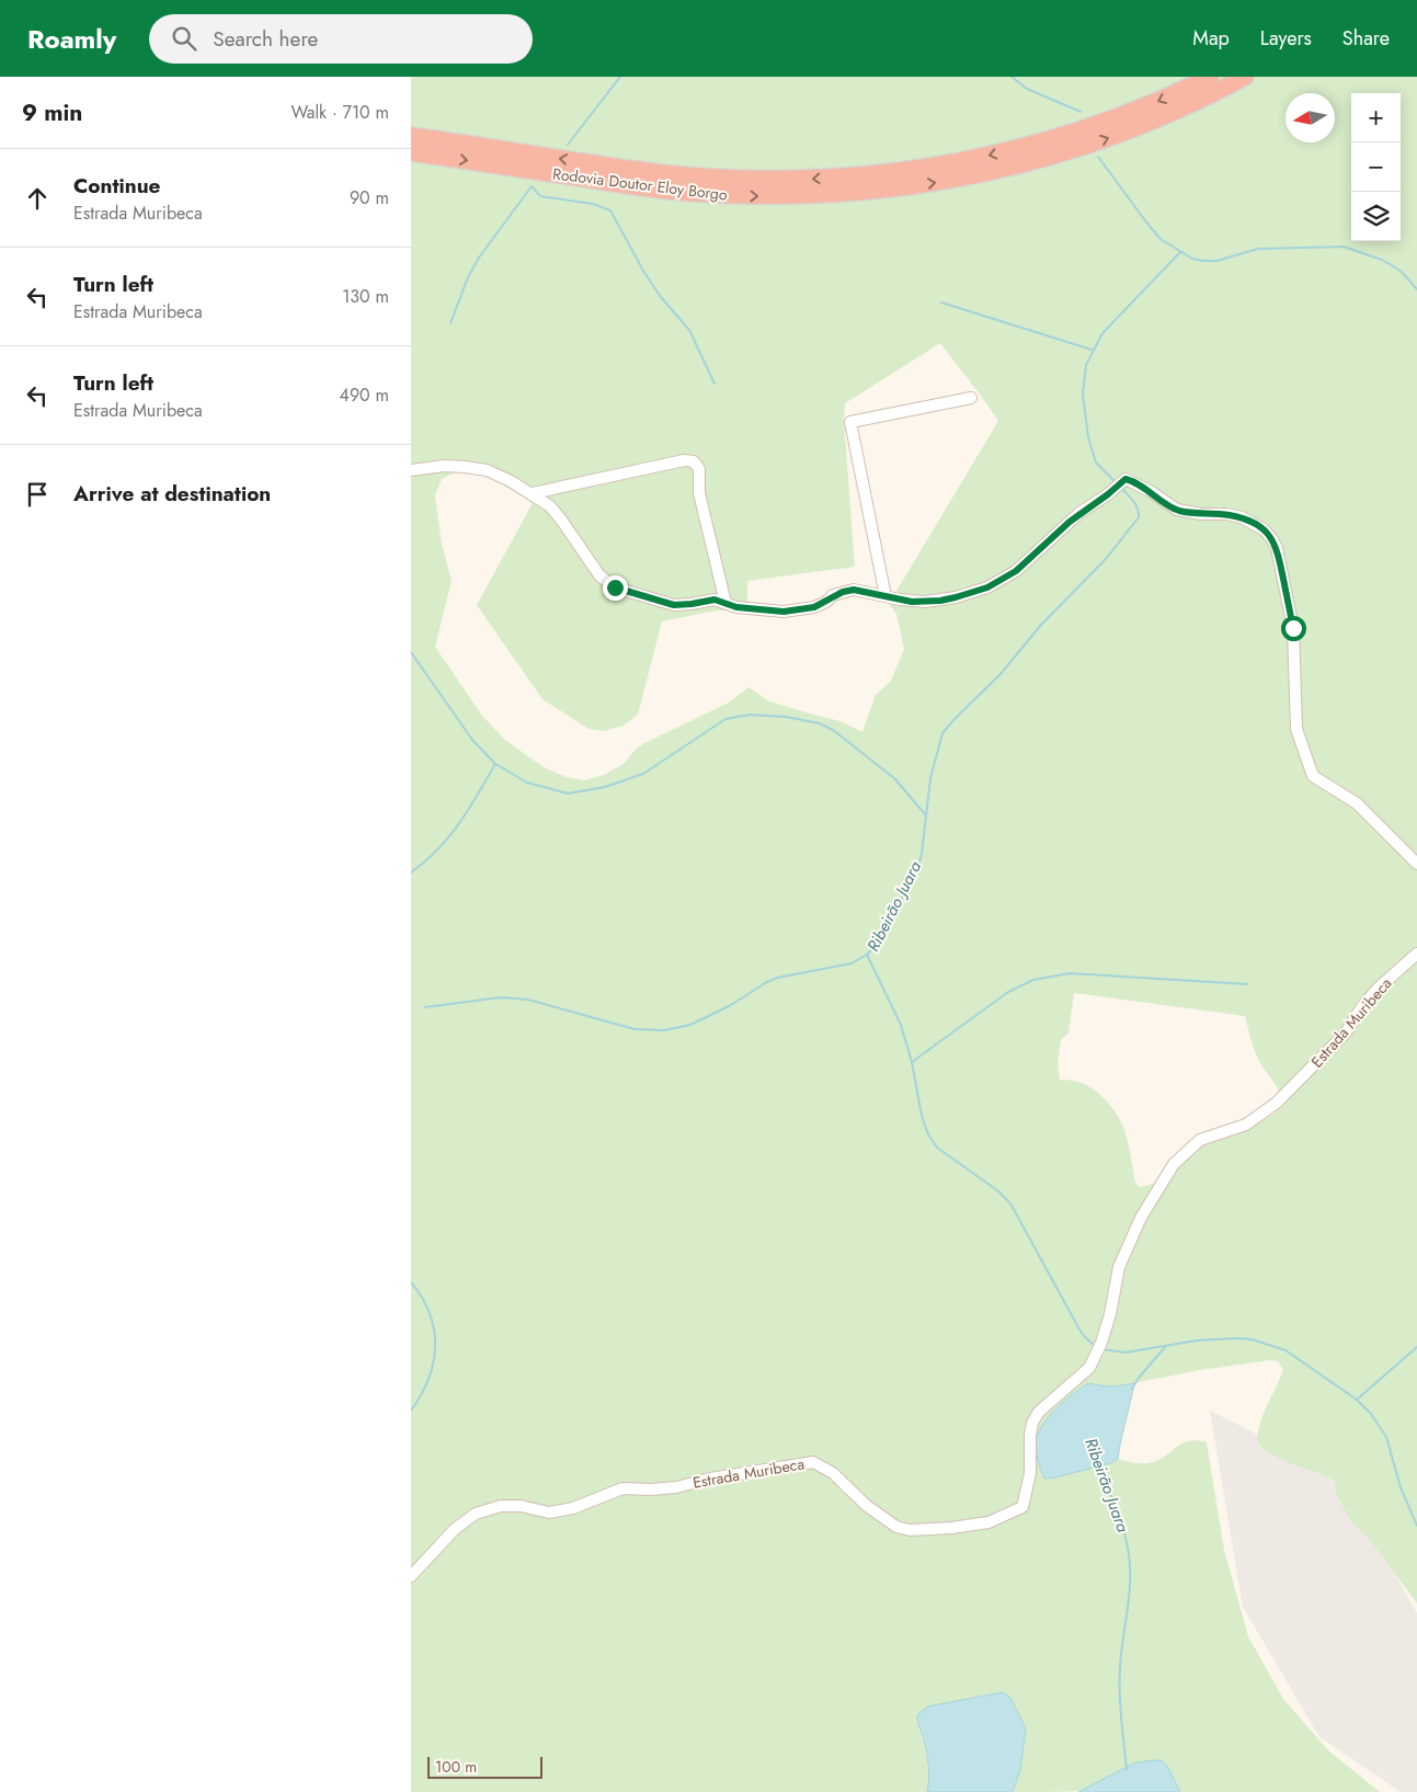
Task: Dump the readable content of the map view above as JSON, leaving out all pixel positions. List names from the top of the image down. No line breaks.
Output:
{"streets":{"highway":["Rodovia Doutor Eloy Borgo"],"street":["Estrada Muribeca"]},"water":["Ribeirão Juara"],"scale_bar":"100 m","north":"left","page":{"header":"Roamly","search":"Search here","nav":["Map","Layers","Share"],"heading":["9 min","Walk · 710 m"],"map_buttons":["+","−"],"list":[["Continue","Estrada Muribeca","90 m"],["Turn left","Estrada Muribeca","130 m"],["Turn left","Estrada Muribeca","490 m"],"Arrive at destination"],"scale":"100 m"}}
